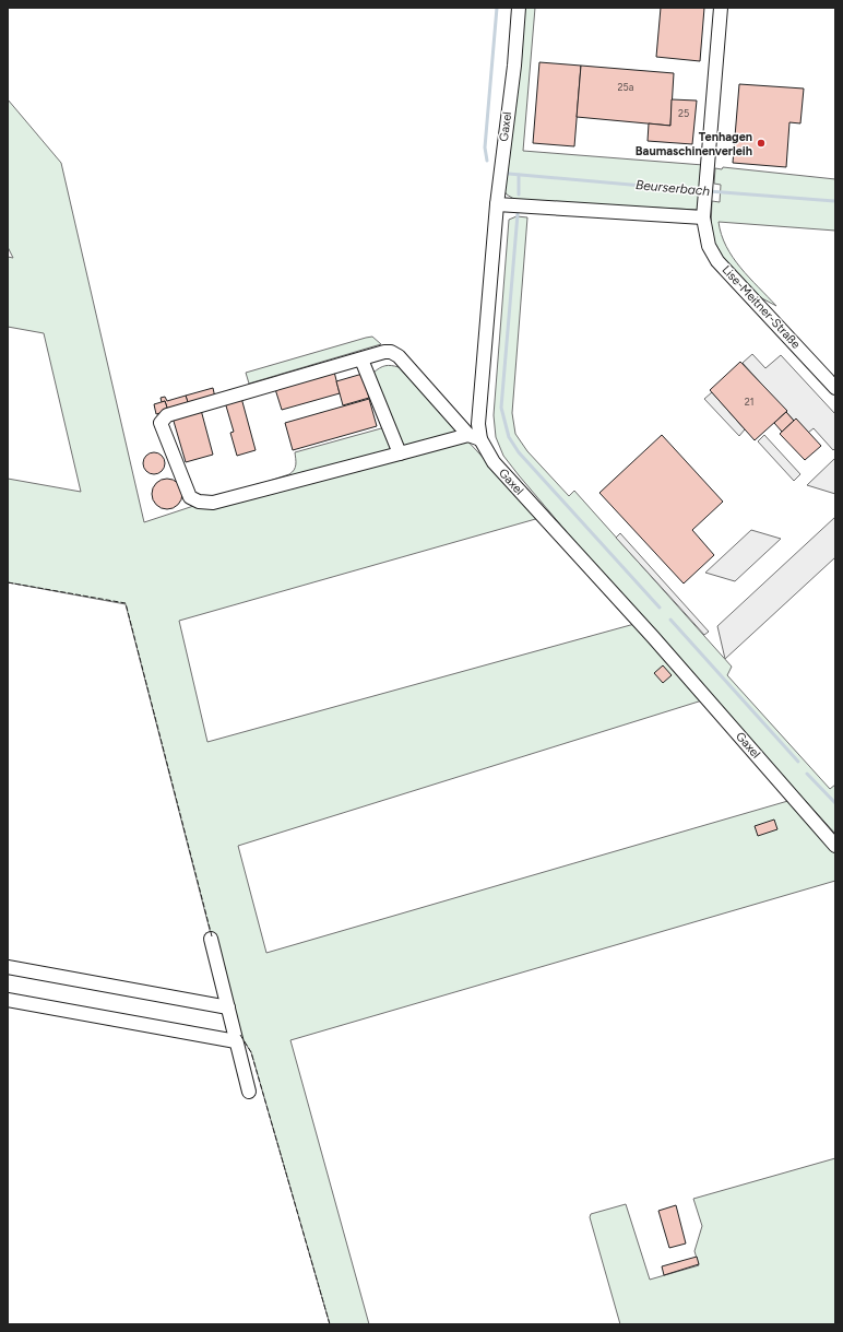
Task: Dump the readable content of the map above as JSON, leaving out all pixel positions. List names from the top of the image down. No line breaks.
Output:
{"streets":{"street":["Gaxel","Lise-Meitner-Straße"]},"water":["Beurserbach"],"places":["Tenhagen Baumaschinenverleih"],"house_numbers":["25a","25","21"]}
